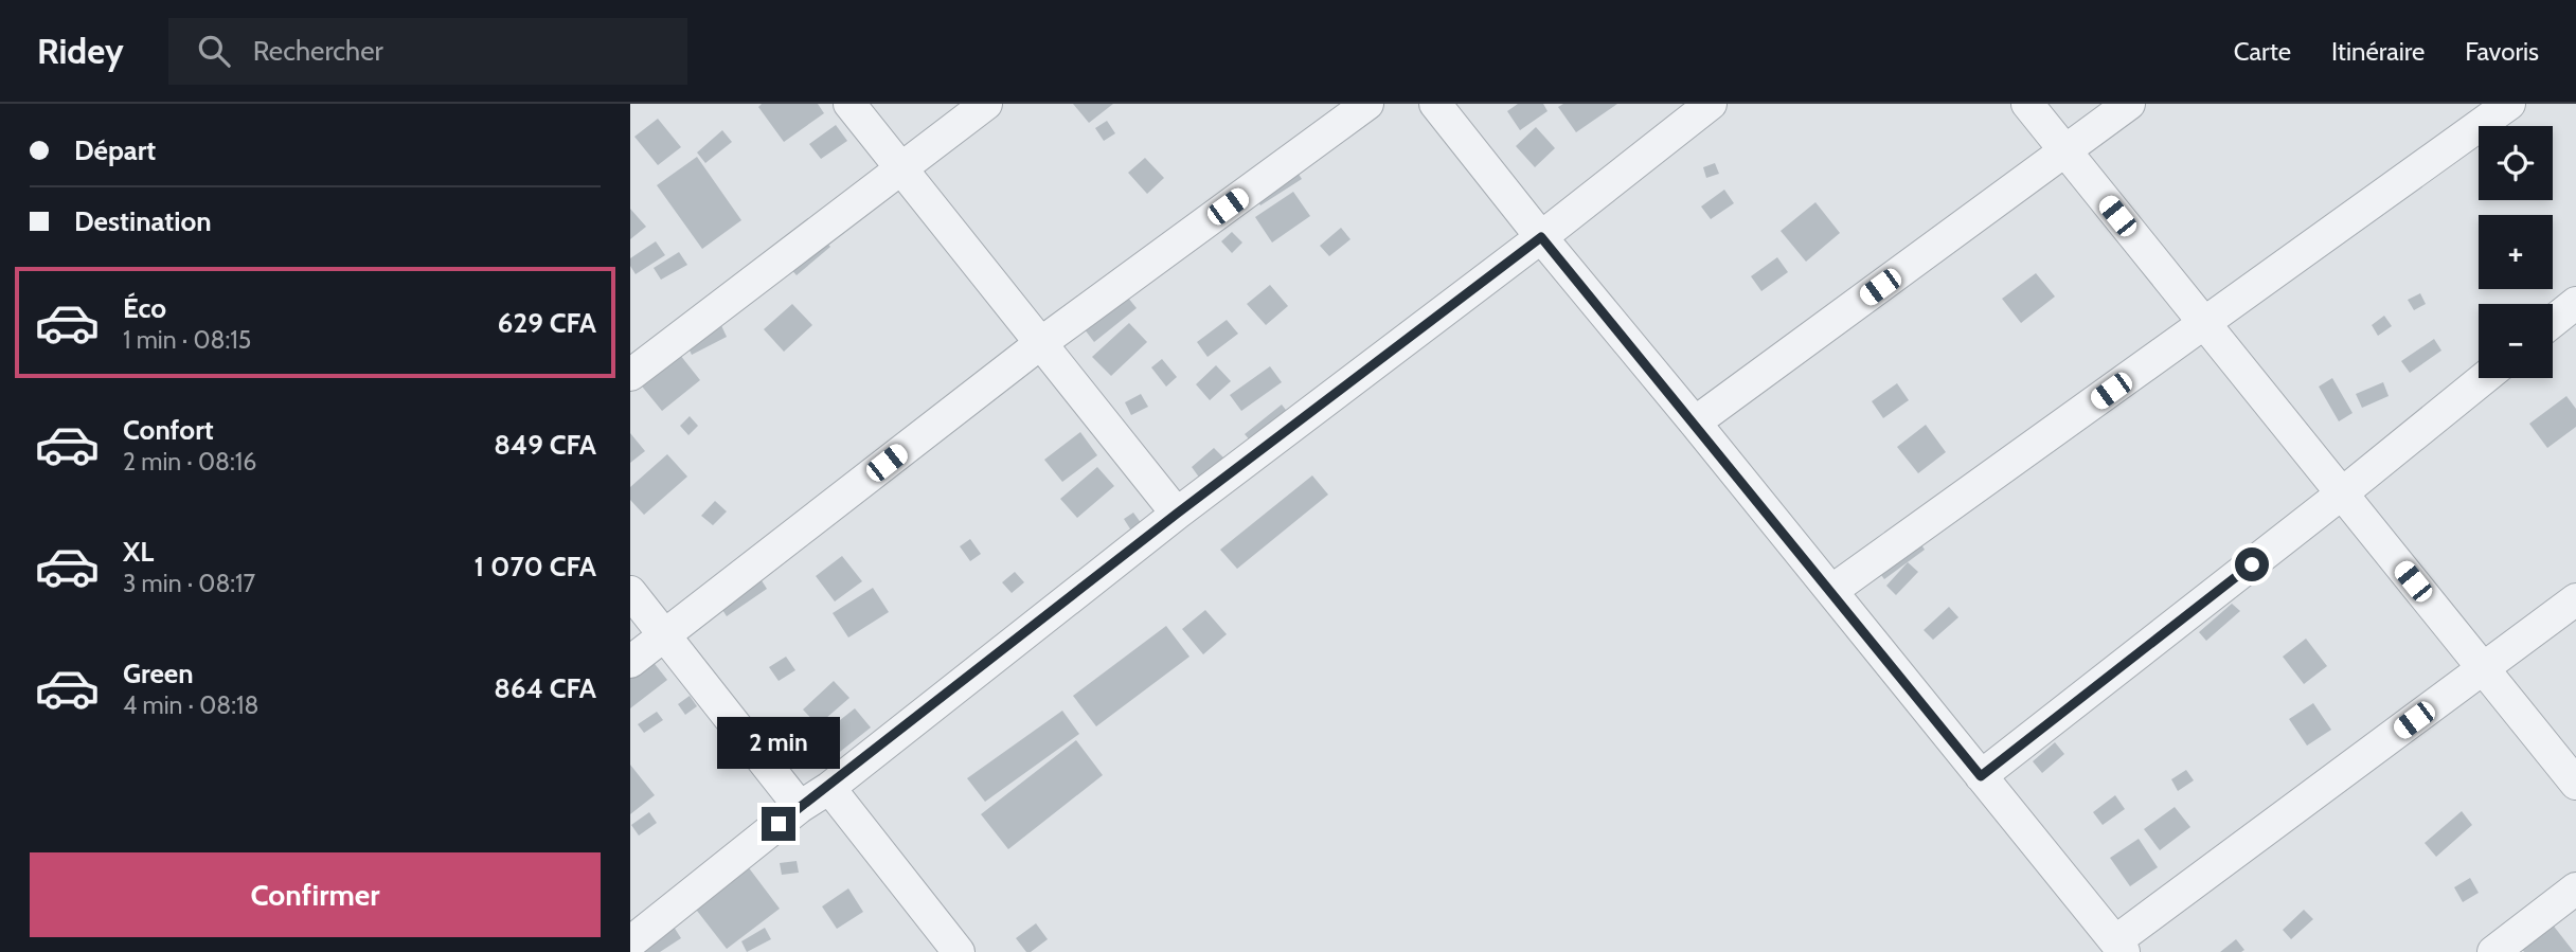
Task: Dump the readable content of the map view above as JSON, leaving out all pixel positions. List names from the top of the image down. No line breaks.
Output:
{"page":{"header":"Ridey","search":"Rechercher","nav":["Carte","Itinéraire","Favoris"],"banner":["Départ","Destination"],"map_buttons":["+","−"],"list":[{"name":"Éco","note":"1 min · 08:15","value":"629 CFA"},{"name":"Confort","note":"2 min · 08:16","value":"849 CFA"},{"name":"XL","note":"3 min · 08:17","value":"1 070 CFA"},{"name":"Green","note":"4 min · 08:18","value":"864 CFA"}],"bubble":"2 min","buttons":"Confirmer"}}
